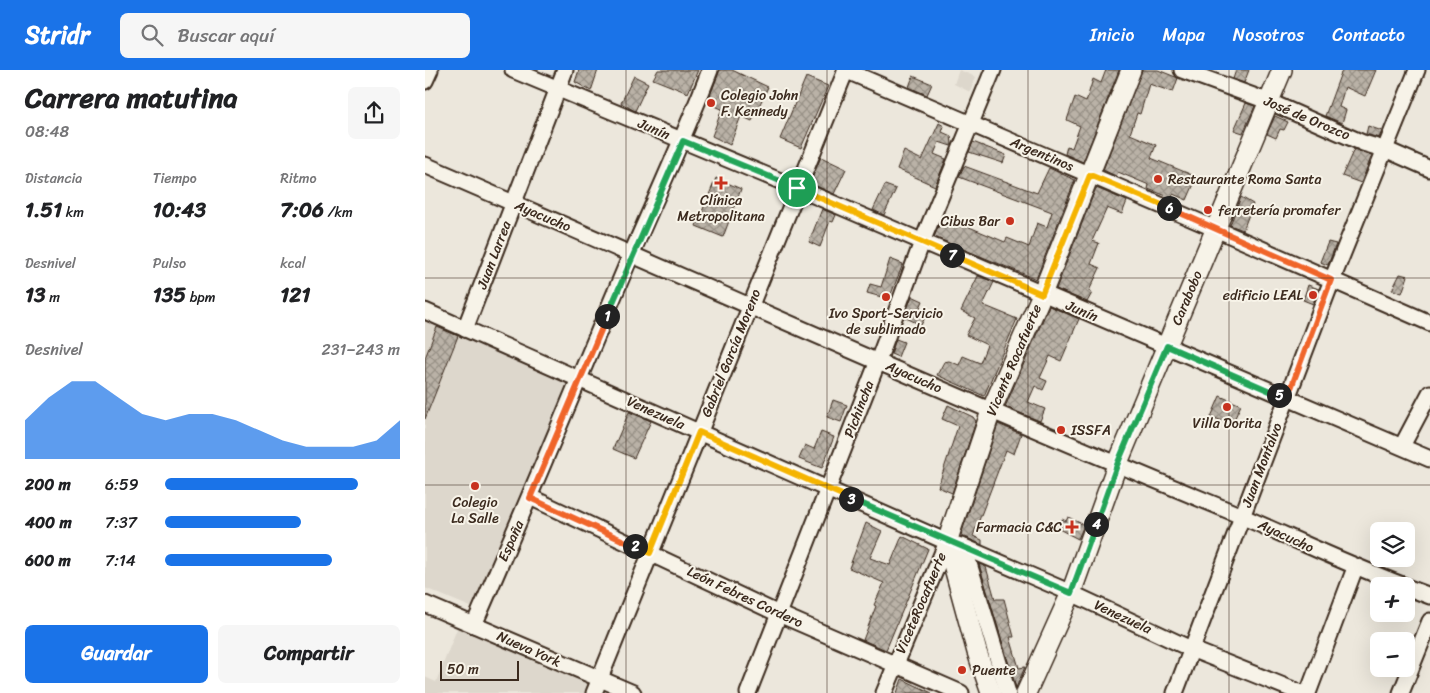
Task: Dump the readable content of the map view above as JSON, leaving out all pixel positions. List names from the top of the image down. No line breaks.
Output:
{"streets":{"main road":["Carabobo","Vicente Rocafuerte"],"street":["José de Orozco","Junín","Argentinos","Ayacucho","Juan Larrea","Gabriel García Moreno","Pichincha","Venezuela","Juan Montalvo","España","León Febres Cordero","ViceteRocafuerte","Nueva York"]},"crossings":[["José de Orozco","Carabobo"],["José de Orozco","Juan Montalvo"],["Junín","Juan Larrea"],["Junín","Carabobo"],["Junín","Gabriel García Moreno"],["Junín","Vicente Rocafuerte"],["Junín","Pichincha"],["Junín","Juan Montalvo"],["Junín","España"],["Argentinos","Carabobo"],["Argentinos","Gabriel García Moreno"],["Argentinos","Vicente Rocafuerte"],["Argentinos","Pichincha"],["Argentinos","Juan Montalvo"],["Ayacucho","Juan Larrea"],["Ayacucho","Carabobo"],["Ayacucho","Gabriel García Moreno"],["Ayacucho","Vicente Rocafuerte"],["Ayacucho","Pichincha"],["Ayacucho","Juan Montalvo"],["Ayacucho","España"],["Juan Larrea","Venezuela"],["Carabobo","Venezuela"],["Gabriel García Moreno","Venezuela"],["Gabriel García Moreno","León Febres Cordero"],["Gabriel García Moreno","Nueva York"],["Vicente Rocafuerte","Venezuela"],["Vicente Rocafuerte","ViceteRocafuerte"],["Pichincha","Venezuela"],["Pichincha","León Febres Cordero"],["Venezuela","Juan Montalvo"],["Venezuela","España"],["Venezuela","ViceteRocafuerte"],["España","León Febres Cordero"],["España","Nueva York"],["León Febres Cordero","ViceteRocafuerte"]],"places":{"other":["Colegio John F. Kennedy","Restaurante Roma Santa","ferretería promafer","Cibus Bar","edificio LEAL","Ivo Sport-Servicio de sublimado","Villa Dorita","ISSFA","Colegio La Salle","Puente"],"health":["Clínica Metropolitana","Farmacia C&C"]},"scale_bar":"50 m","page":{"header":"Stridr","search":"Buscar aquí","nav":["Inicio","Mapa","Nosotros","Contacto"],"heading":["Carrera matutina","08:48"],"stats":[["Distancia","1.51 km"],["Tiempo","10:43"],["Ritmo","7:06 /km"],["Desnivel","13 m"],["Pulso","135 bpm"],["kcal","121"]],"pins":["6","7","1","5","3","4","2"],"chart":["Desnivel","231–243 m"],"list":[{"name":"200 m","note":"6:59"},{"name":"400 m","note":"7:37"},{"name":"600 m","note":"7:14"}],"map_buttons":["+","−"],"buttons":["Guardar","Compartir"],"scale":"50 m"}}
